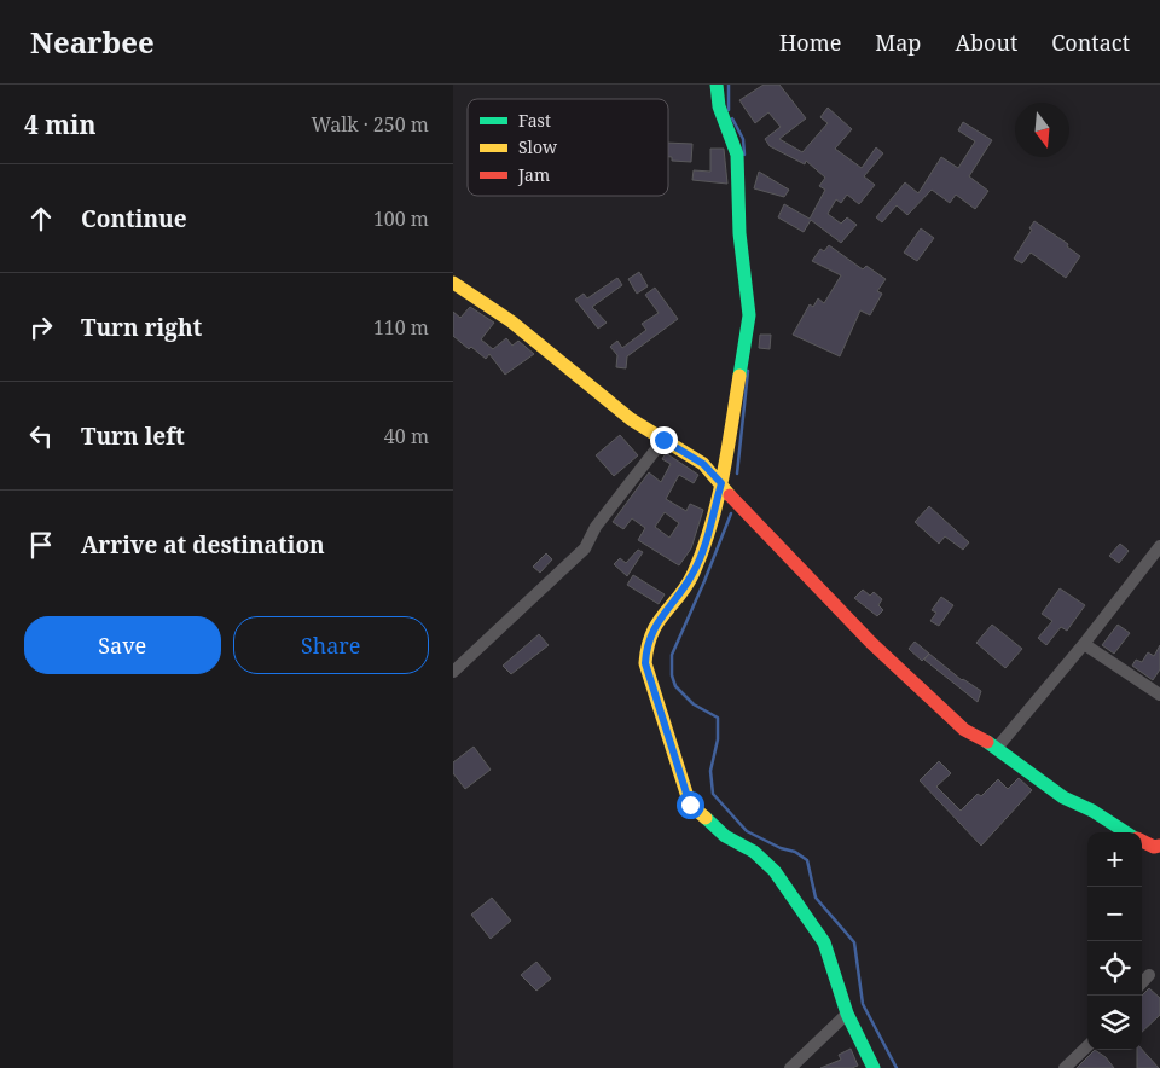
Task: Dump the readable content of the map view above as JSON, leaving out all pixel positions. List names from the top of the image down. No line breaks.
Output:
{"legend":["Fast","Slow","Jam"],"north":"bottom","page":{"header":"Nearbee","nav":["Home","Map","About","Contact"],"heading":["4 min","Walk · 250 m"],"list":[["Continue","100 m"],["Turn right","110 m"],["Turn left","40 m"],"Arrive at destination"],"buttons":["Save","Share"],"map_buttons":["+","−"]}}
